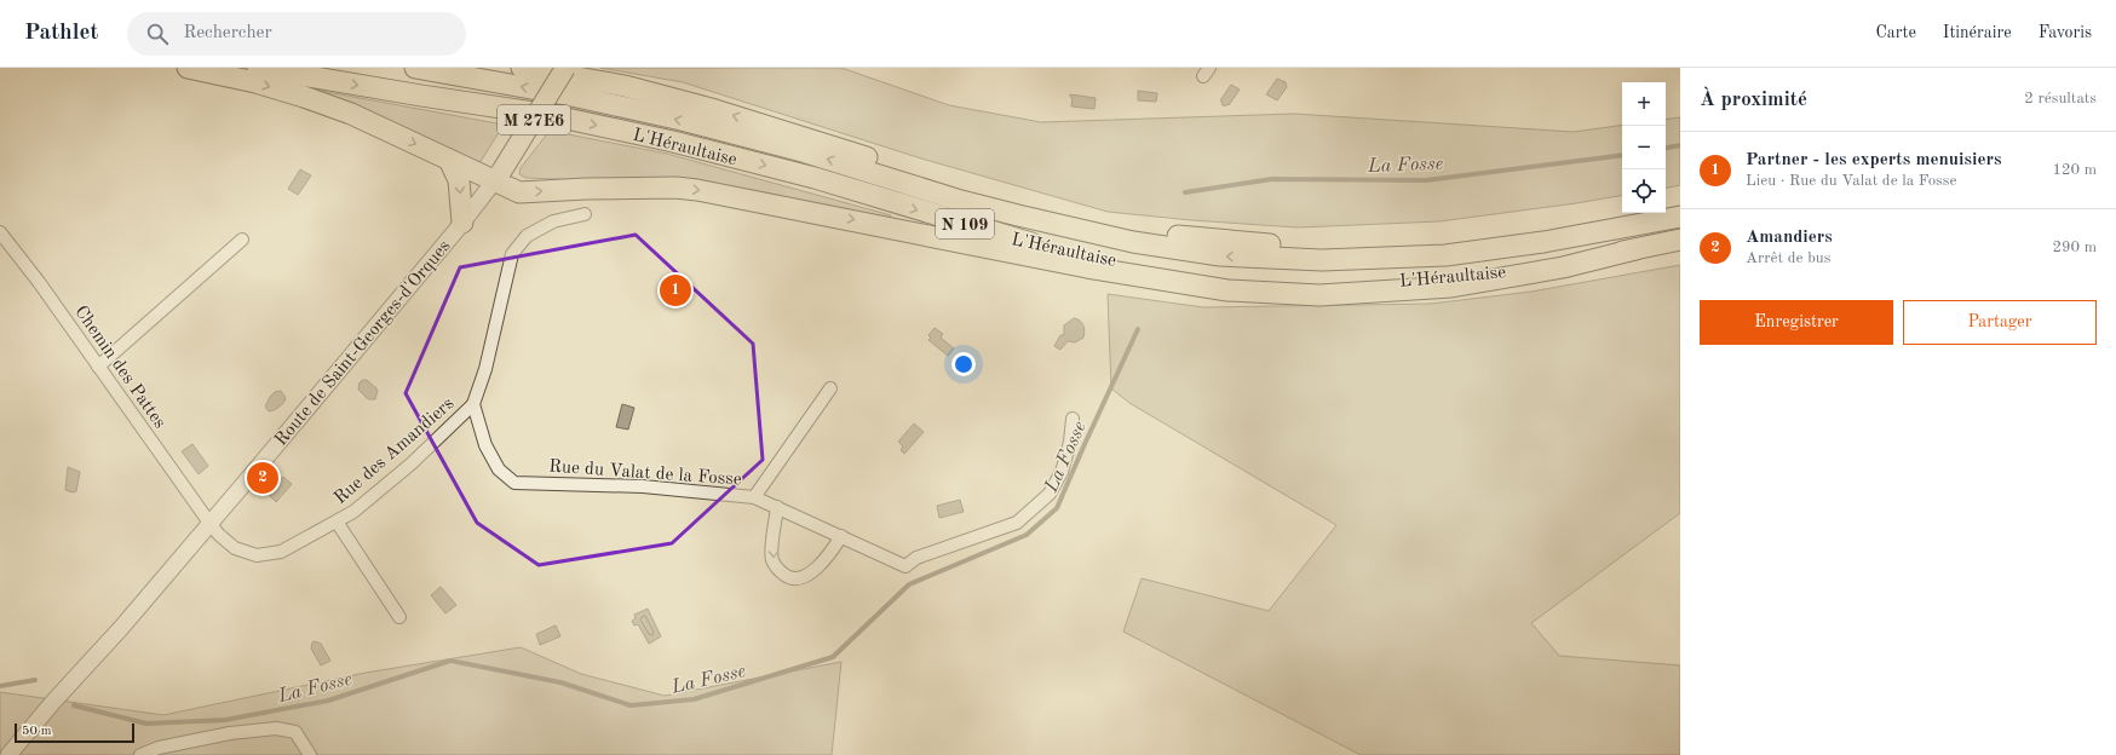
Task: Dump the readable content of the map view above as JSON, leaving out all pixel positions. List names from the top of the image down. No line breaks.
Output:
{"streets":{"highway":["L'Héraultaise","N 109"],"main road":["M 27E6","Route de Saint-Georges-d'Orques"],"street":["Chemin des Pattes","Rue des Amandiers","Rue du Valat de la Fosse"]},"crossings":[["M 27E6","Route de Saint-Georges-d'Orques"],["M 27E6","Chemin des Pattes"],["M 27E6","Rue des Amandiers"],["Route de Saint-Georges-d'Orques","Chemin des Pattes"],["Route de Saint-Georges-d'Orques","Rue des Amandiers"],["Chemin des Pattes","Rue des Amandiers"],["Rue des Amandiers","Rue du Valat de la Fosse"]],"water":["La Fosse"],"scale_bar":"50 m","page":{"header":"Pathlet","search":"Rechercher","nav":["Carte","Itinéraire","Favoris"],"heading":["À proximité","2 résultats"],"map_buttons":["+","−"],"list":[{"mark":"1","name":"Partner - les experts menuisiers","note":"Lieu · Rue du Valat de la Fosse","value":"120 m"},{"mark":"2","name":"Amandiers","note":"Arrêt de bus","value":"290 m"}],"pins":["1","2"],"buttons":["Enregistrer","Partager"],"scale":"50 m"}}
